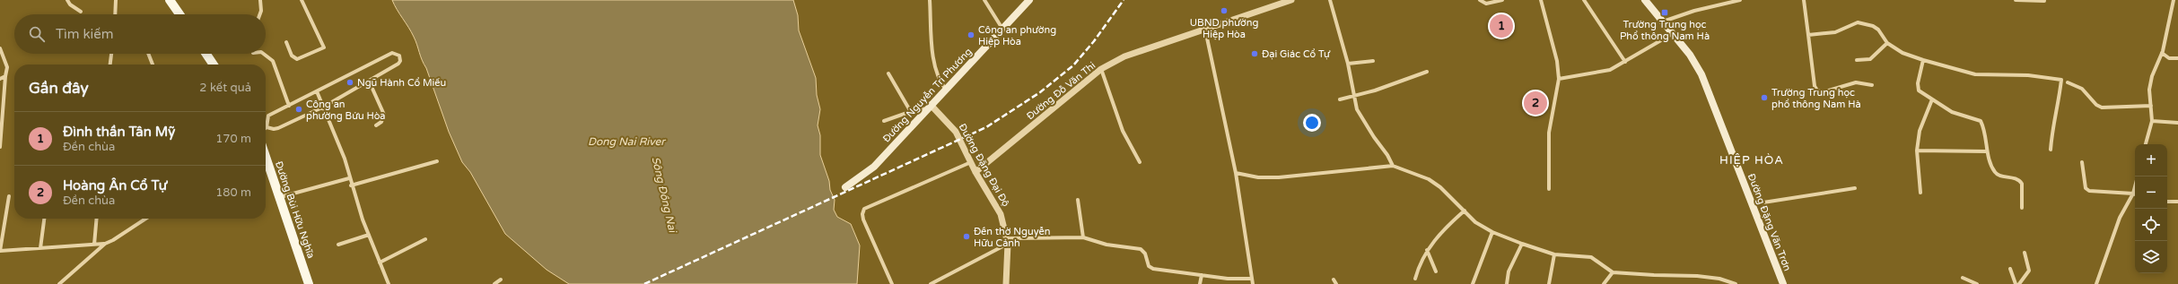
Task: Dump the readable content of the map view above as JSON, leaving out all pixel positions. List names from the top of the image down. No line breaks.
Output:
{"streets":{"main road":["Đường Nguyễn Tri Phương","Đường Bùi Hữu Nghĩa","Đường Đặng Văn Trơn"],"street":["Đường Đỗ Văn Thi","Đường Đặng Đại Độ"]},"crossings":[["Đường Đỗ Văn Thi","Đường Đặng Đại Độ"],["Đường Nguyễn Tri Phương","Đường Đặng Đại Độ"]],"districts":["HIỆP HÒA"],"water":["Dong Nai River","Sông Đồng Nai"],"places":{"other":["UBND phường Hiệp Hòa","Công an phường Hiệp Hòa","Đại Giác Cổ Tự","Ngũ Hành Cổ Miếu","Trường Trung học phổ thông Nam Hà","Công an phường Bửu Hòa","Đền thờ Nguyễn Hữu Cảnh"],"transit":["Trường Trung học Phổ thông Nam Hà"]},"page":{"pins":["1","2"],"search":"Tìm kiếm","heading":["Gần đây","2 kết quả"],"list":[{"mark":"1","name":"Đình thần Tân Mỹ","note":"Đền chùa","value":"170 m"},{"mark":"2","name":"Hoàng Ân Cổ Tự","note":"Đền chùa","value":"180 m"}],"map_buttons":["+","−"]}}
